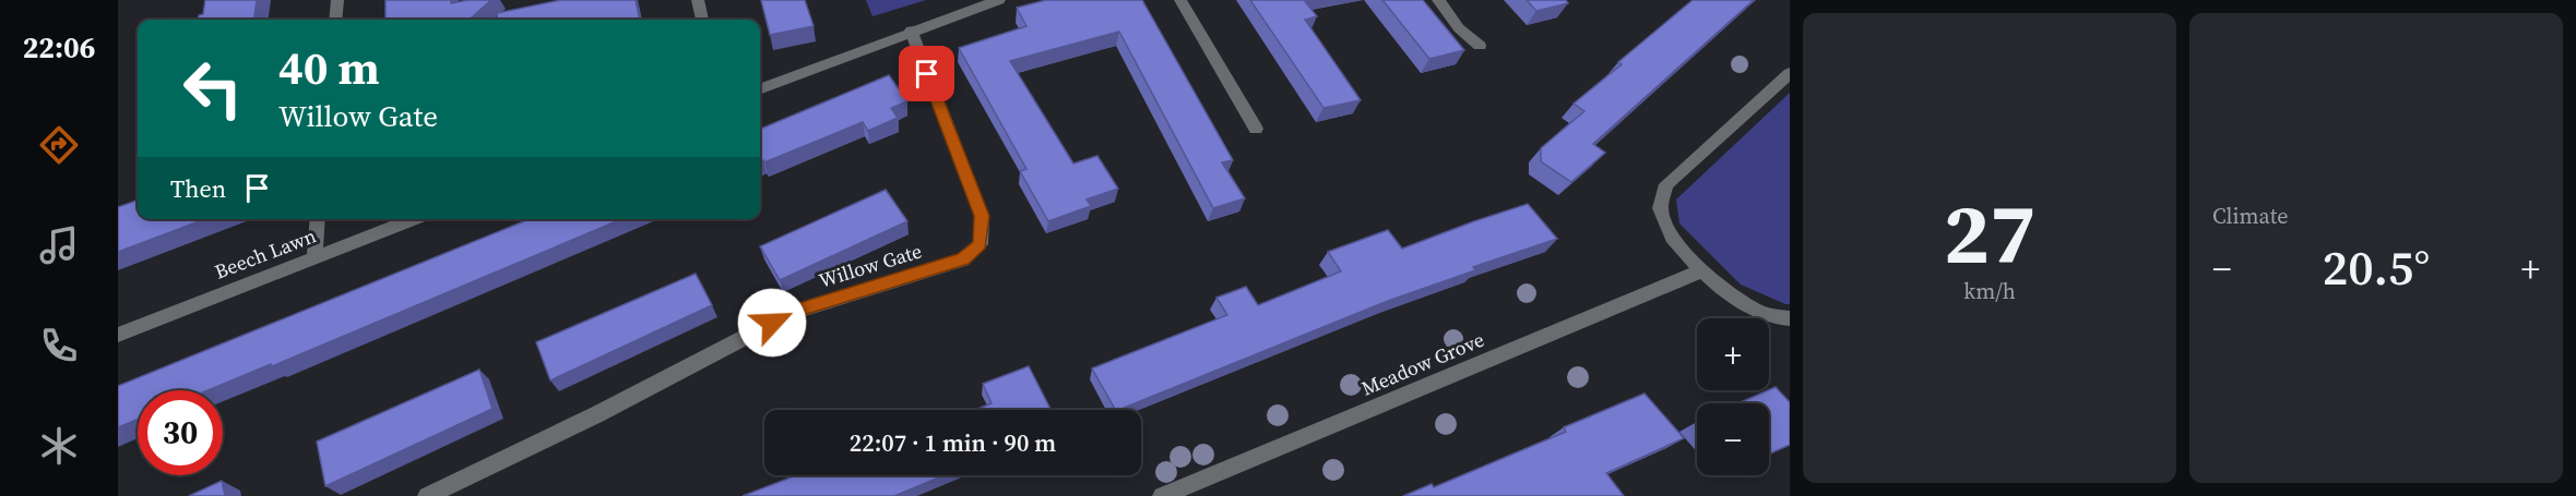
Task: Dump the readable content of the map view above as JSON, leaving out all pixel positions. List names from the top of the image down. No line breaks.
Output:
{"streets":{"street":["Beech Lawn","Willow Gate","Meadow Grove"]},"page":{"tabs":"22:06","tile":[["27","km/h"],"Climate"],"turn":["40 m","Willow Gate"],"then":"Then","heat":["−","20.5°","+"],"map_buttons":["+","−"],"limit":"30","trip":"22:07 · 1 min · 90 m"}}
